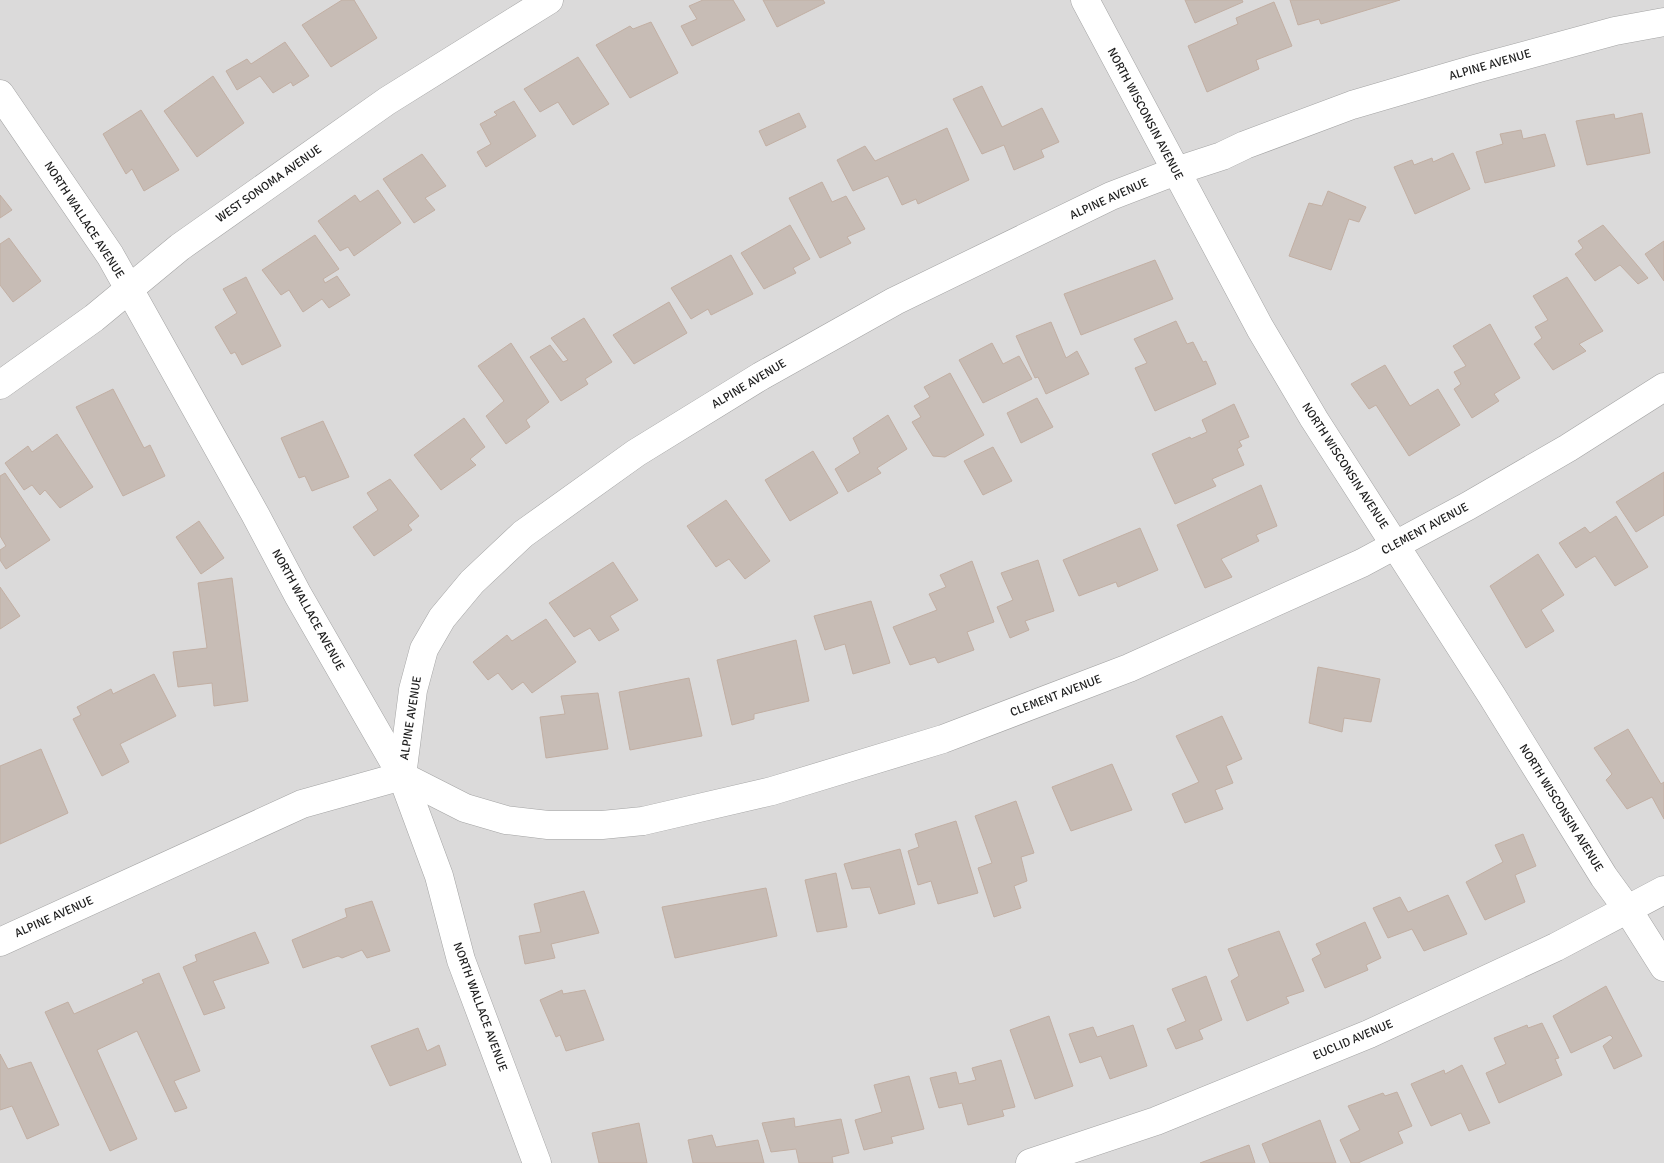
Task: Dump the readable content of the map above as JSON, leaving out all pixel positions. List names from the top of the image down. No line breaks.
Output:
{"streets":{"street":["ALPINE AVENUE","NORTH WISCONSIN AVENUE","WEST SONOMA AVENUE","NORTH WALLACE AVENUE","CLEMENT AVENUE","EUCLID AVENUE"]},"crossings":[["ALPINE AVENUE","NORTH WISCONSIN AVENUE"],["ALPINE AVENUE","NORTH WALLACE AVENUE"],["ALPINE AVENUE","CLEMENT AVENUE"],["NORTH WISCONSIN AVENUE","CLEMENT AVENUE"],["NORTH WISCONSIN AVENUE","EUCLID AVENUE"],["WEST SONOMA AVENUE","NORTH WALLACE AVENUE"],["NORTH WALLACE AVENUE","CLEMENT AVENUE"]]}
